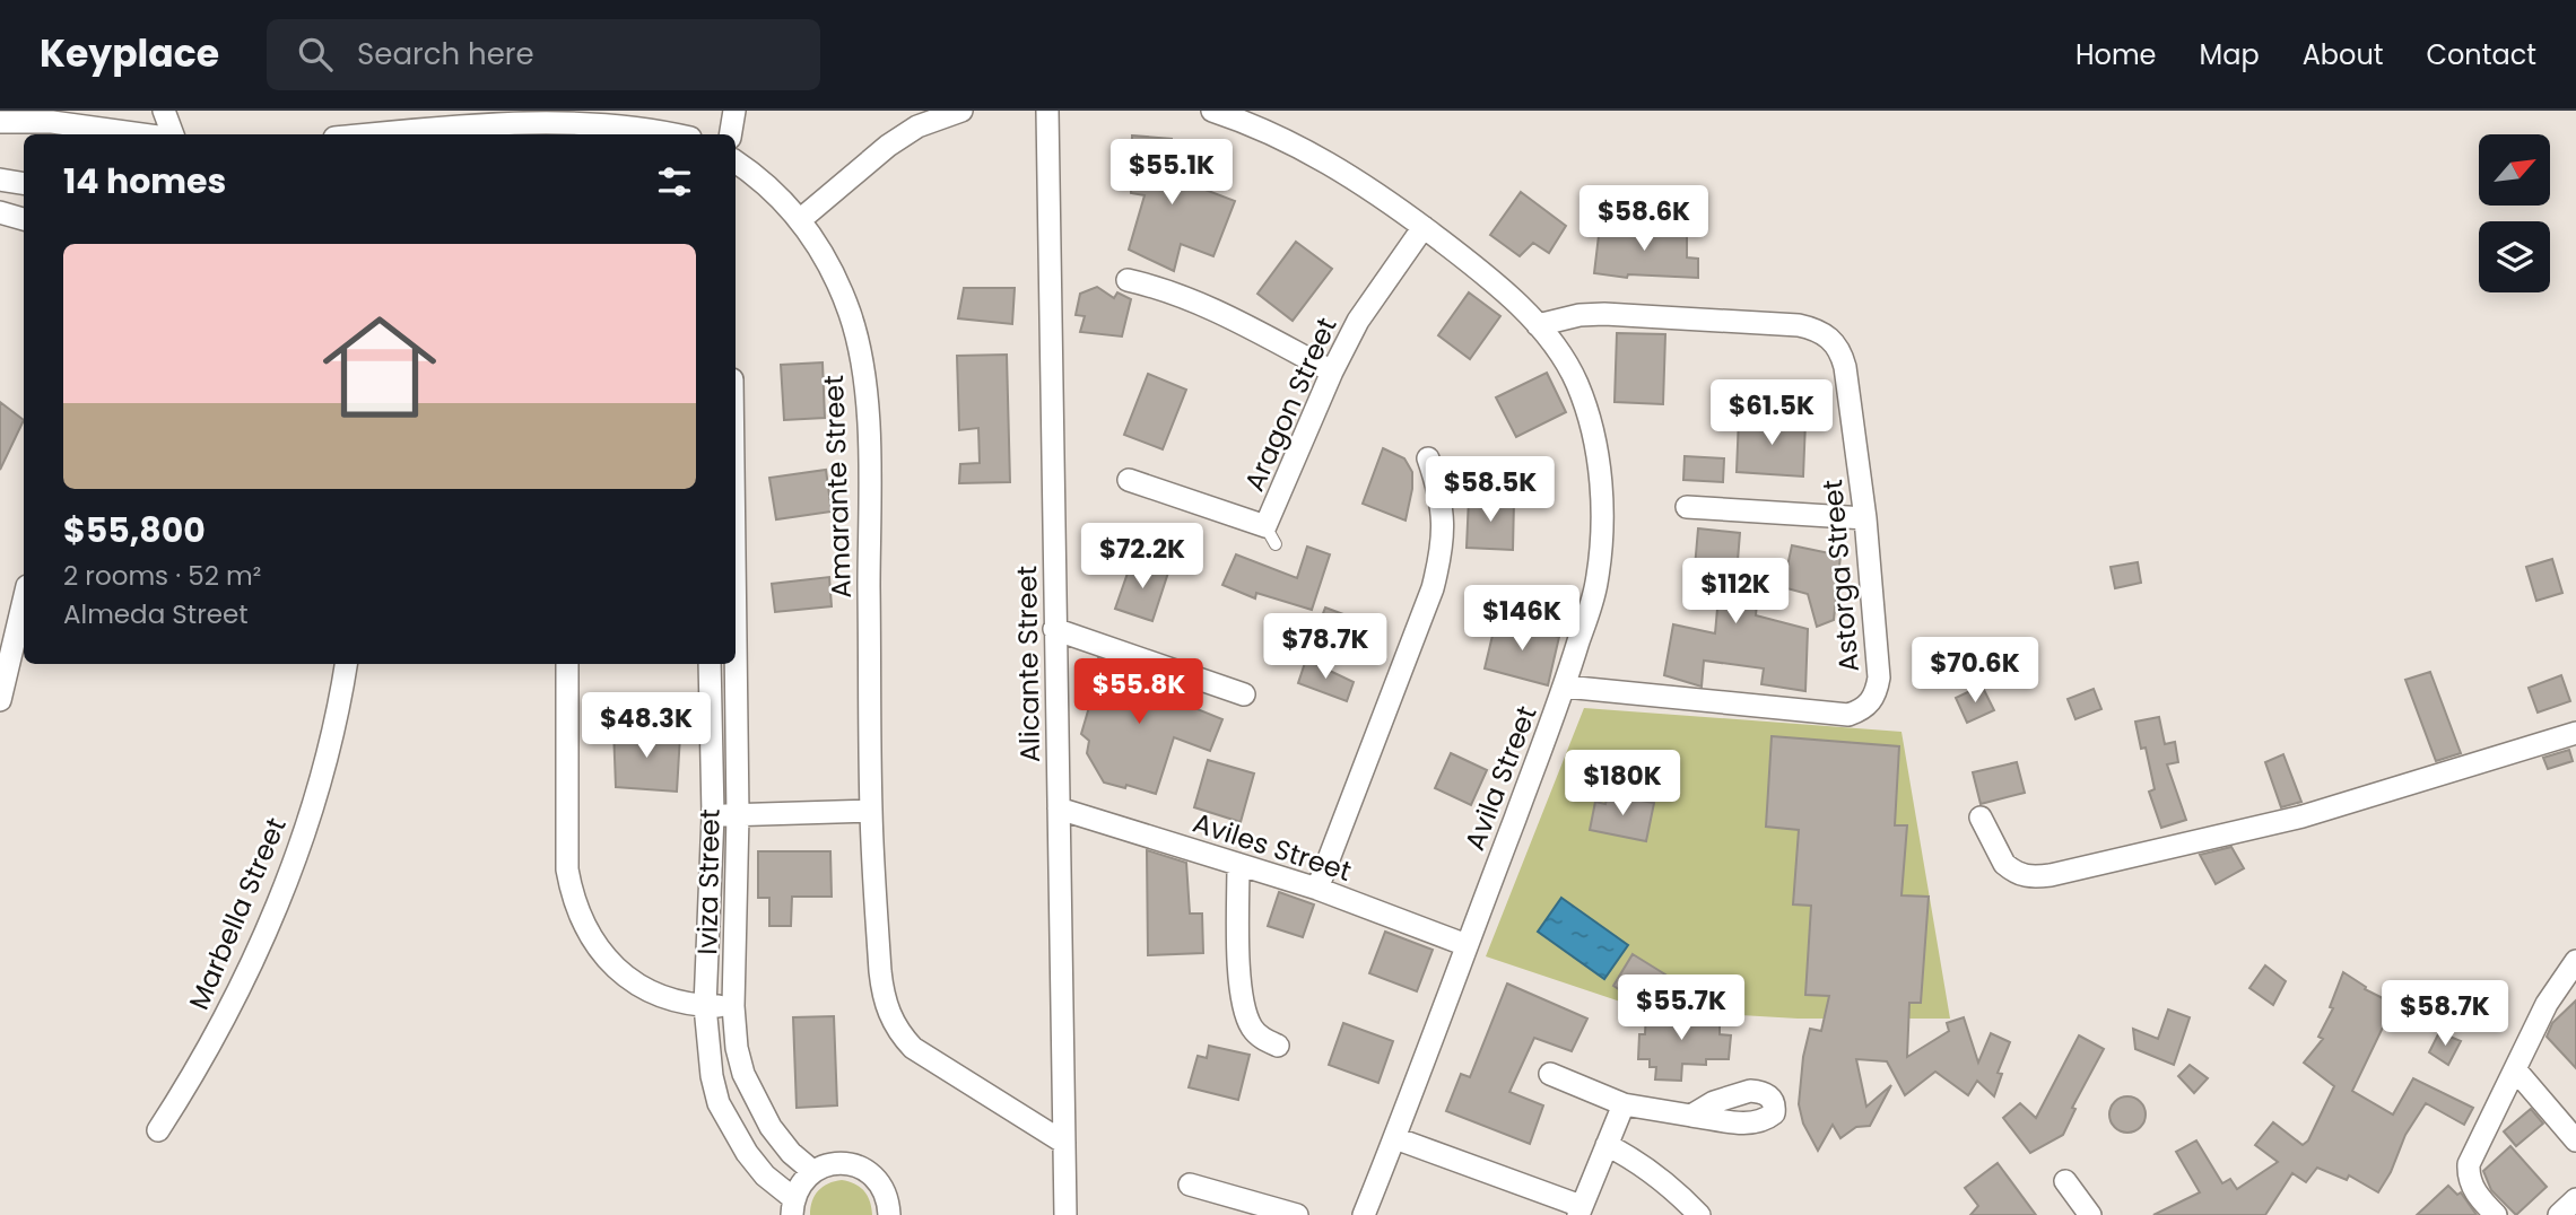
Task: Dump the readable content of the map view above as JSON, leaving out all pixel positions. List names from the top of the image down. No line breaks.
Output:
{"streets":{"street":["Aragon Street","Amarante Street","Astorga Street","Alicante Street","Avila Street","Aviles Street","Iviza Street","Marbella Street"]},"crossings":[["Aragon Street","Avila Street"],["Amarante Street","Alicante Street"],["Astorga Street","Avila Street"],["Alicante Street","Aviles Street"],["Avila Street","Aviles Street"]],"north":"top right","page":{"header":"Keyplace","search":"Search here","nav":["Home","Map","About","Contact"],"heading":"14 homes","price":["$55.1K","$58.6K","$61.5K","$58.5K","$72.2K","$112K","$146K","$78.7K","$70.6K","$55.8K","$48.3K","$180K","$55.7K","$58.7K"],"list":[{"name":"$55,800","note":"2 rooms · 52 m² · Almeda Street"}]}}
